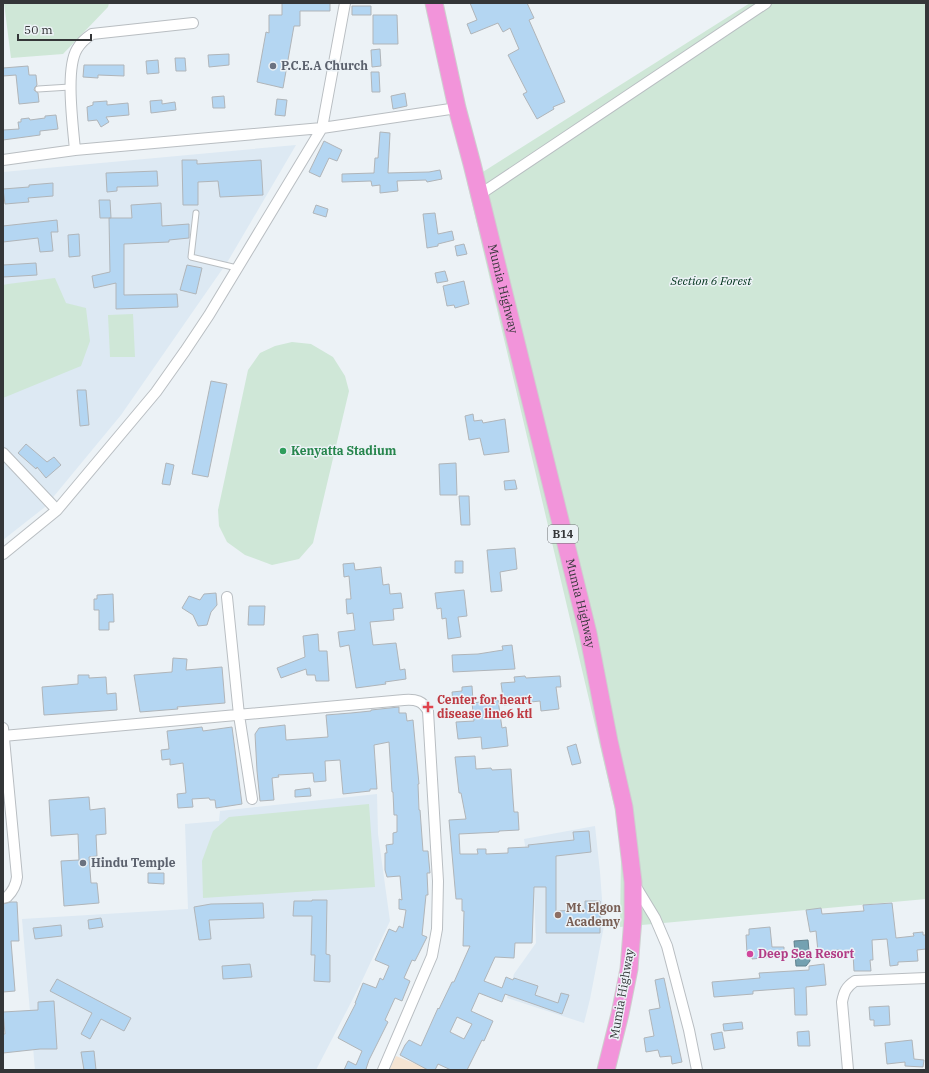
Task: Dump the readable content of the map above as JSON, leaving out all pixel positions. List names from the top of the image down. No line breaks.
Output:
{"streets":{"highway":["Mumia Highway","B14"]},"parks":["Section 6 Forest"],"places":{"other":["P.C.E.A Church","Kenyatta Stadium","Hindu Temple","Mt. Elgon Academy","Deep Sea Resort"],"health":["Center for heart disease line6 ktl"]},"scale_bar":"50 m"}
